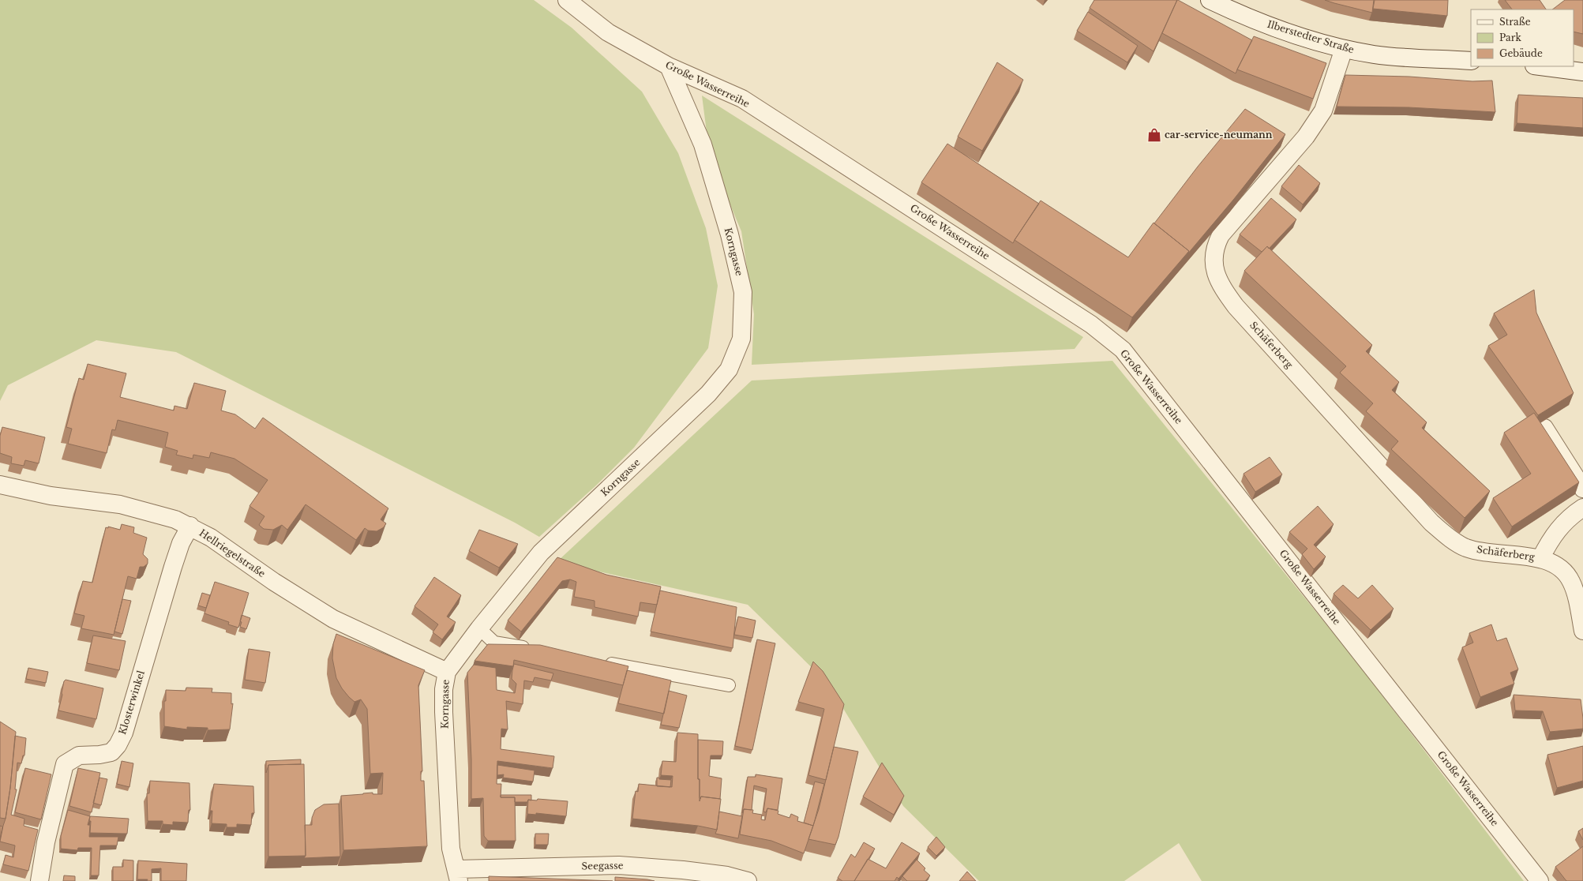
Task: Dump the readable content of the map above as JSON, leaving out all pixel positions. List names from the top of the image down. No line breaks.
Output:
{"streets":{"street":["Ilberstedter Straße","Große Wasserreihe","Korngasse","Schäferberg","Hellriegelstraße","Klosterwinkel","Seegasse"]},"crossings":[["Ilberstedter Straße","Schäferberg"],["Große Wasserreihe","Korngasse"],["Korngasse","Hellriegelstraße"],["Korngasse","Seegasse"],["Hellriegelstraße","Klosterwinkel"]],"places":{"shop":["car-service-neumann"]},"legend":["Straße","Park","Gebäude"]}
